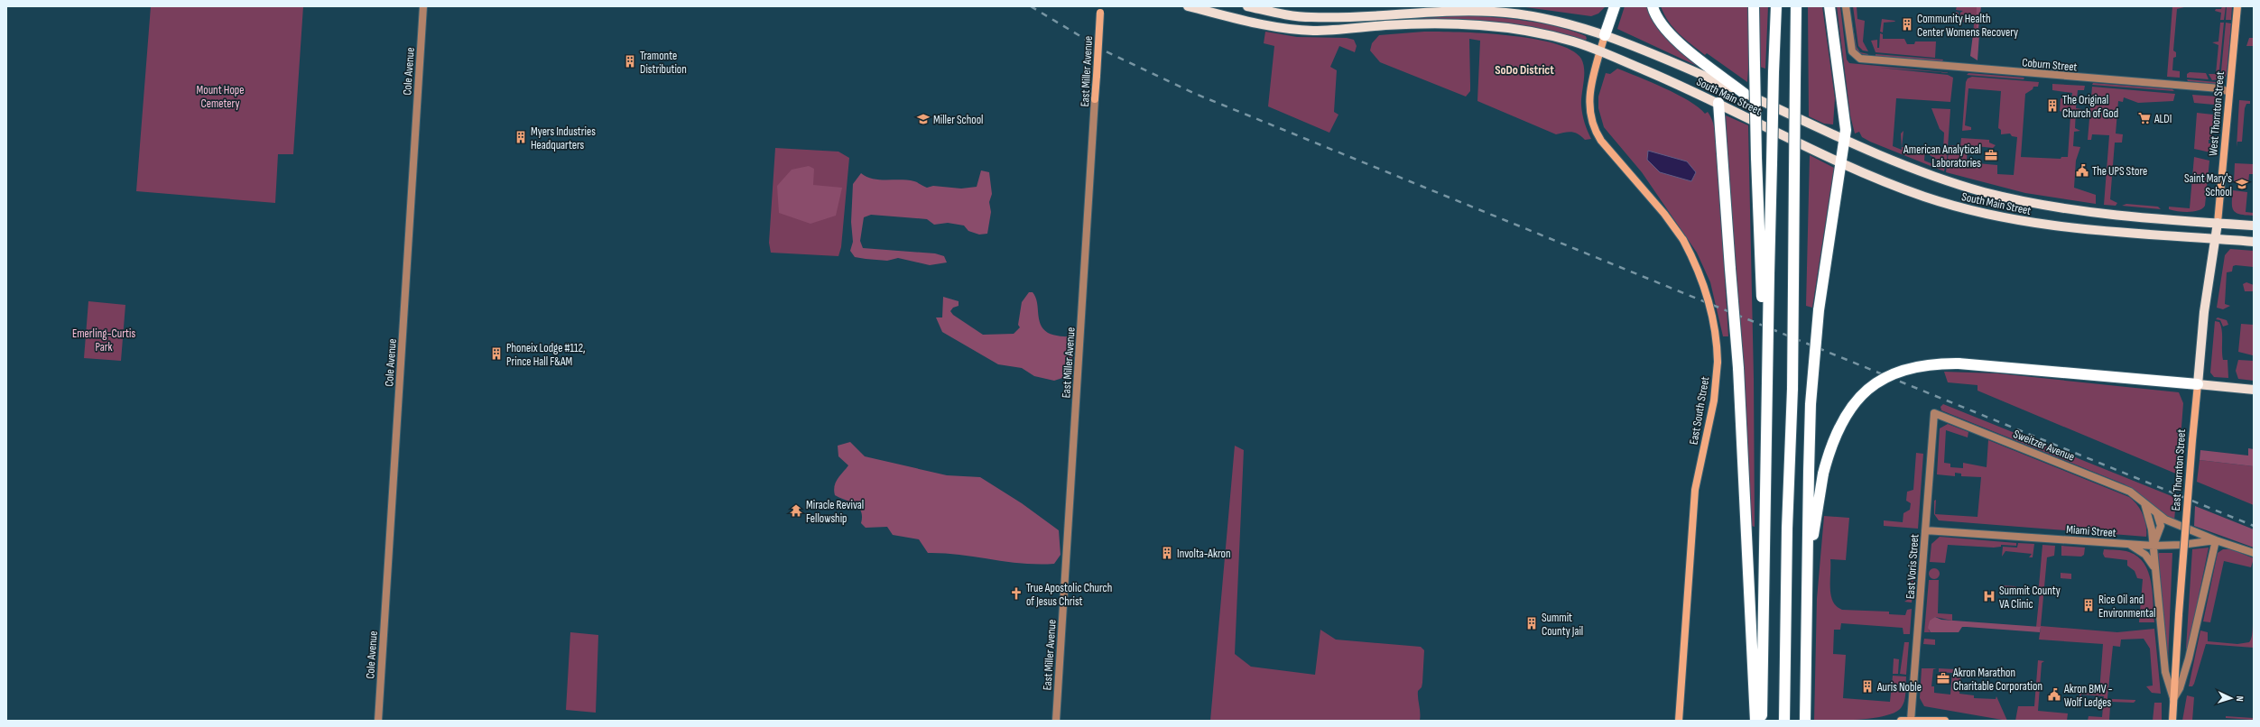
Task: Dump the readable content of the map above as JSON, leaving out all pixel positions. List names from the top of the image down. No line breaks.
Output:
{"streets":{"main road":["East Miller Avenue","South Main Street","West Thornton Street","East South Street","East Thornton Street"],"street":["Coburn Street","Cole Avenue","Sweitzer Avenue","Miami Street","East Voris Street"]},"crossings":[["Coburn Street","West Thornton Street"],["South Main Street","West Thornton Street"],["South Main Street","East South Street"],["South Main Street","East Thornton Street"],["West Thornton Street","East Thornton Street"],["Sweitzer Avenue","Miami Street"],["Sweitzer Avenue","East Voris Street"],["Miami Street","East Voris Street"]],"districts":["SoDo District"],"parks":["Mount Hope Cemetery","Emerling-Curtis Park"],"places":{"building":["Community Health Center Womens Recovery","Tramonte Distribution","The Original Church of God","Myers Industries Headquarters","Phoneix Lodge #112, Prince Hall F&AM","Involta-Akron","Rice Oil and Environmental","Summit County Jail","Auris Noble"],"supermarket":["ALDI"],"school or university":["Miller School","Saint Mary's School"],"office":["American Analytical Laboratories","Akron Marathon Charitable Corporation"],"public building":["The UPS Store","Akron BMV - Wolf Ledges"],"temple":["Miracle Revival Fellowship"],"church":["True Apostolic Church of Jesus Christ"],"hospital":["Summit County VA Clinic"]},"north":"right"}
